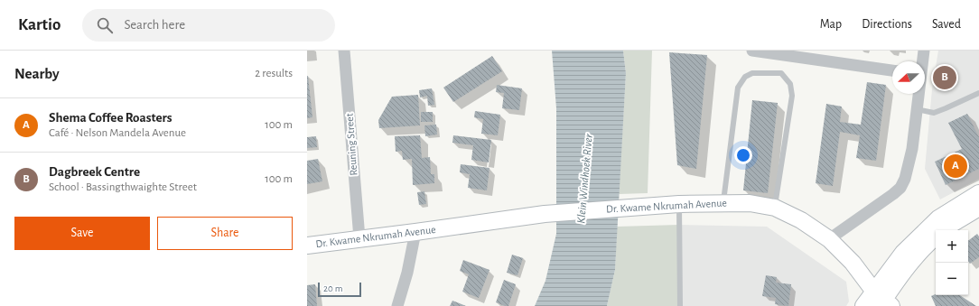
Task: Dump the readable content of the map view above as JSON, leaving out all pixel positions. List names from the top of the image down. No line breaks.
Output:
{"streets":{"street":["Reuning Street","Dr. Kwame Nkrumah Avenue"]},"crossings":[["Reuning Street","Dr. Kwame Nkrumah Avenue"]],"water":["Klein Windhoek River"],"scale_bar":"20 m","north":"left","page":{"header":"Kartio","search":"Search here","nav":["Map","Directions","Saved"],"heading":["Nearby","2 results"],"pins":["B","A"],"list":[{"mark":"A","name":"Shema Coffee Roasters","note":"Café · Nelson Mandela Avenue","value":"100 m"},{"mark":"B","name":"Dagbreek Centre","note":"School · Bassingthwaighte Street","value":"100 m"}],"buttons":["Save","Share"],"map_buttons":["+","−"],"scale":"20 m"}}
